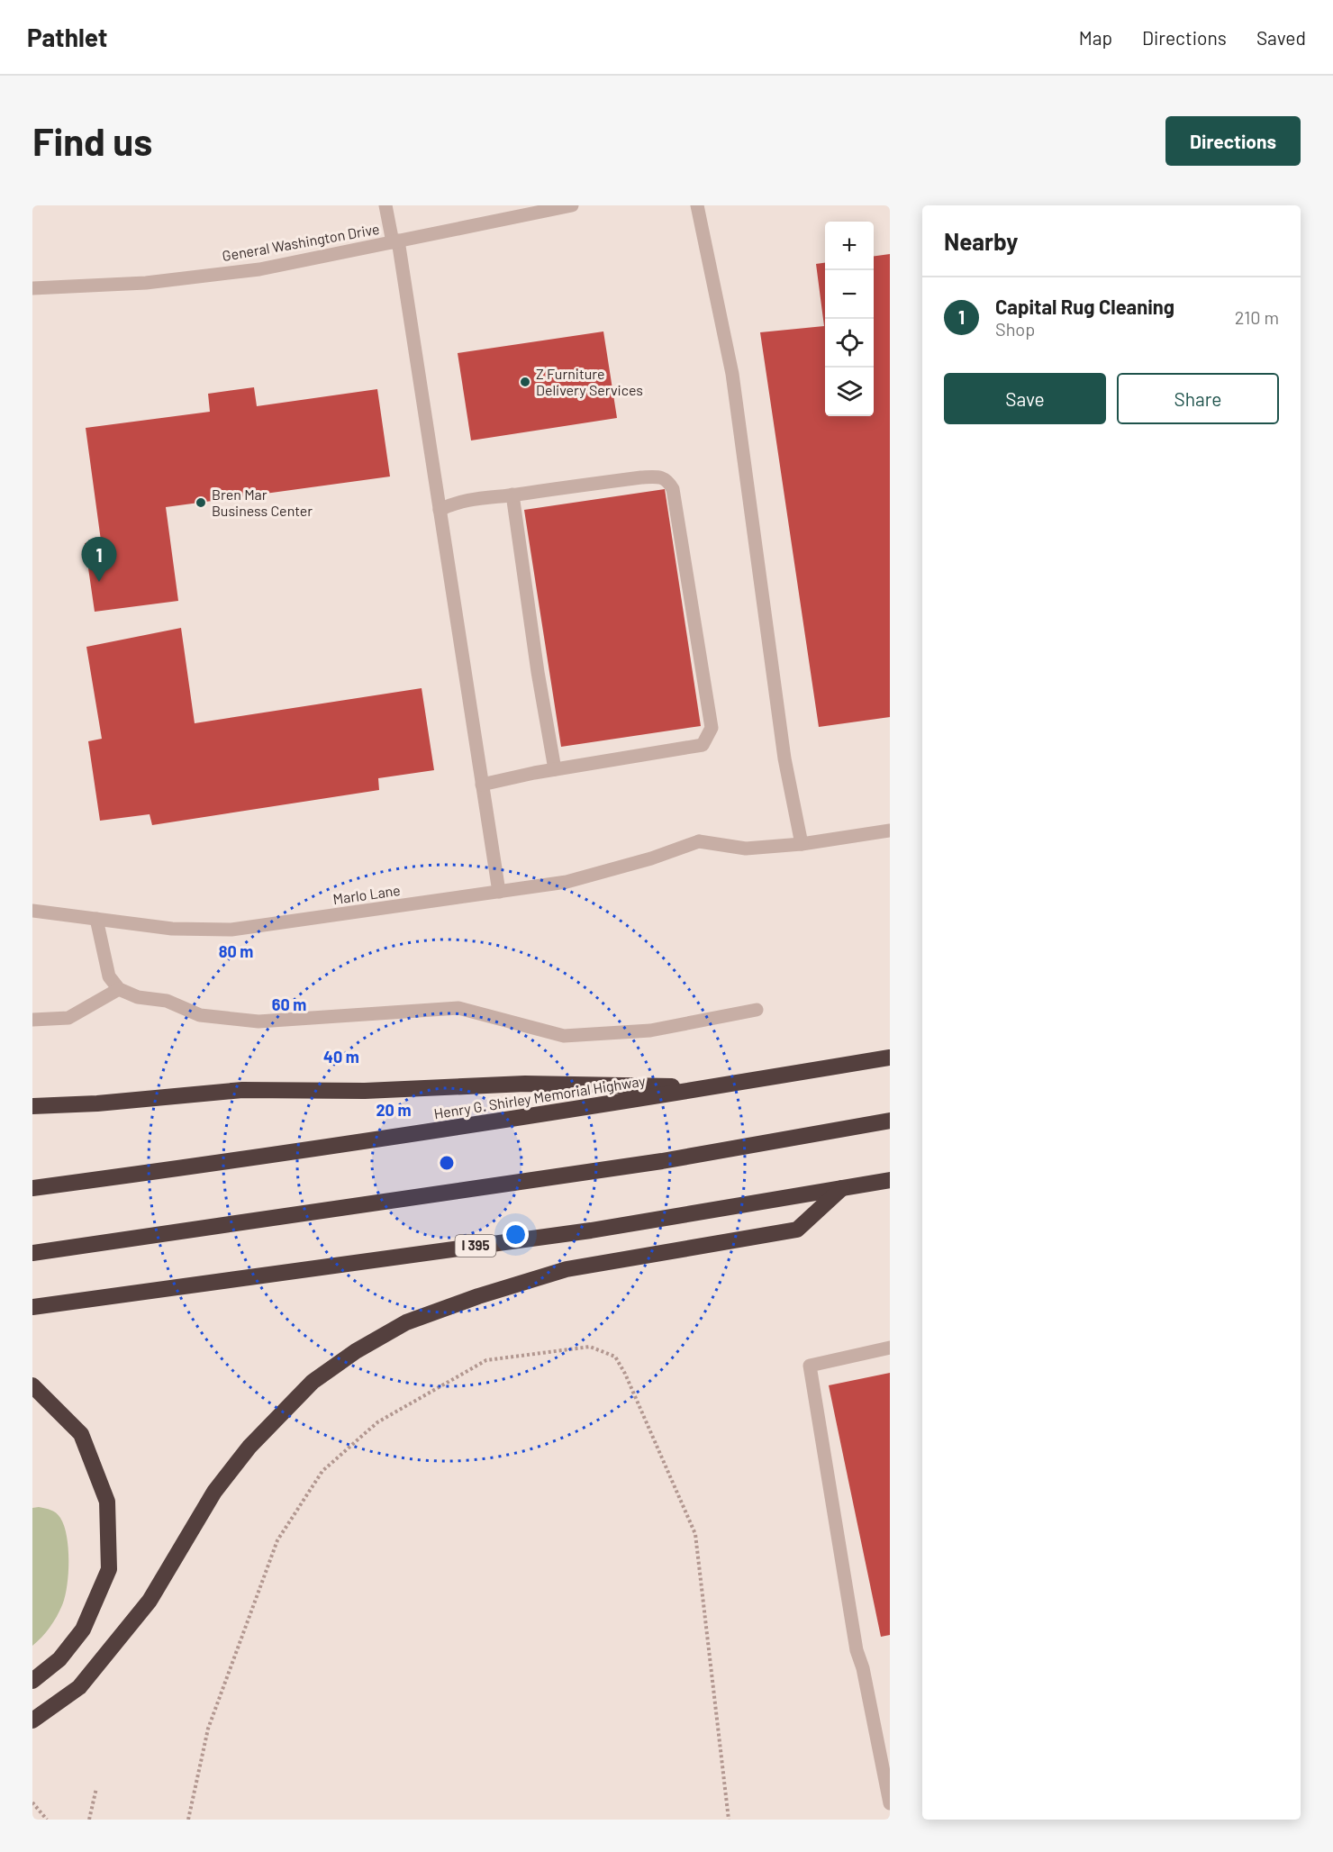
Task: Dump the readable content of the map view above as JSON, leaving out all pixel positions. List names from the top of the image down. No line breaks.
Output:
{"streets":{"highway":["Henry G. Shirley Memorial Highway","I 395"],"street":["General Washington Drive","Marlo Lane"]},"places":["Z Furniture Delivery Services","Bren Mar Business Center"],"page":{"header":"Pathlet","nav":["Map","Directions","Saved"],"buttons":["Directions",["Save","Share"]],"title":"Find us","heading":"Nearby","map_buttons":["+","−"],"list":[{"mark":"1","name":"Capital Rug Cleaning","note":"Shop","value":"210 m"}],"pins":"1"},"rings":["80 m","60 m","40 m","20 m"]}
